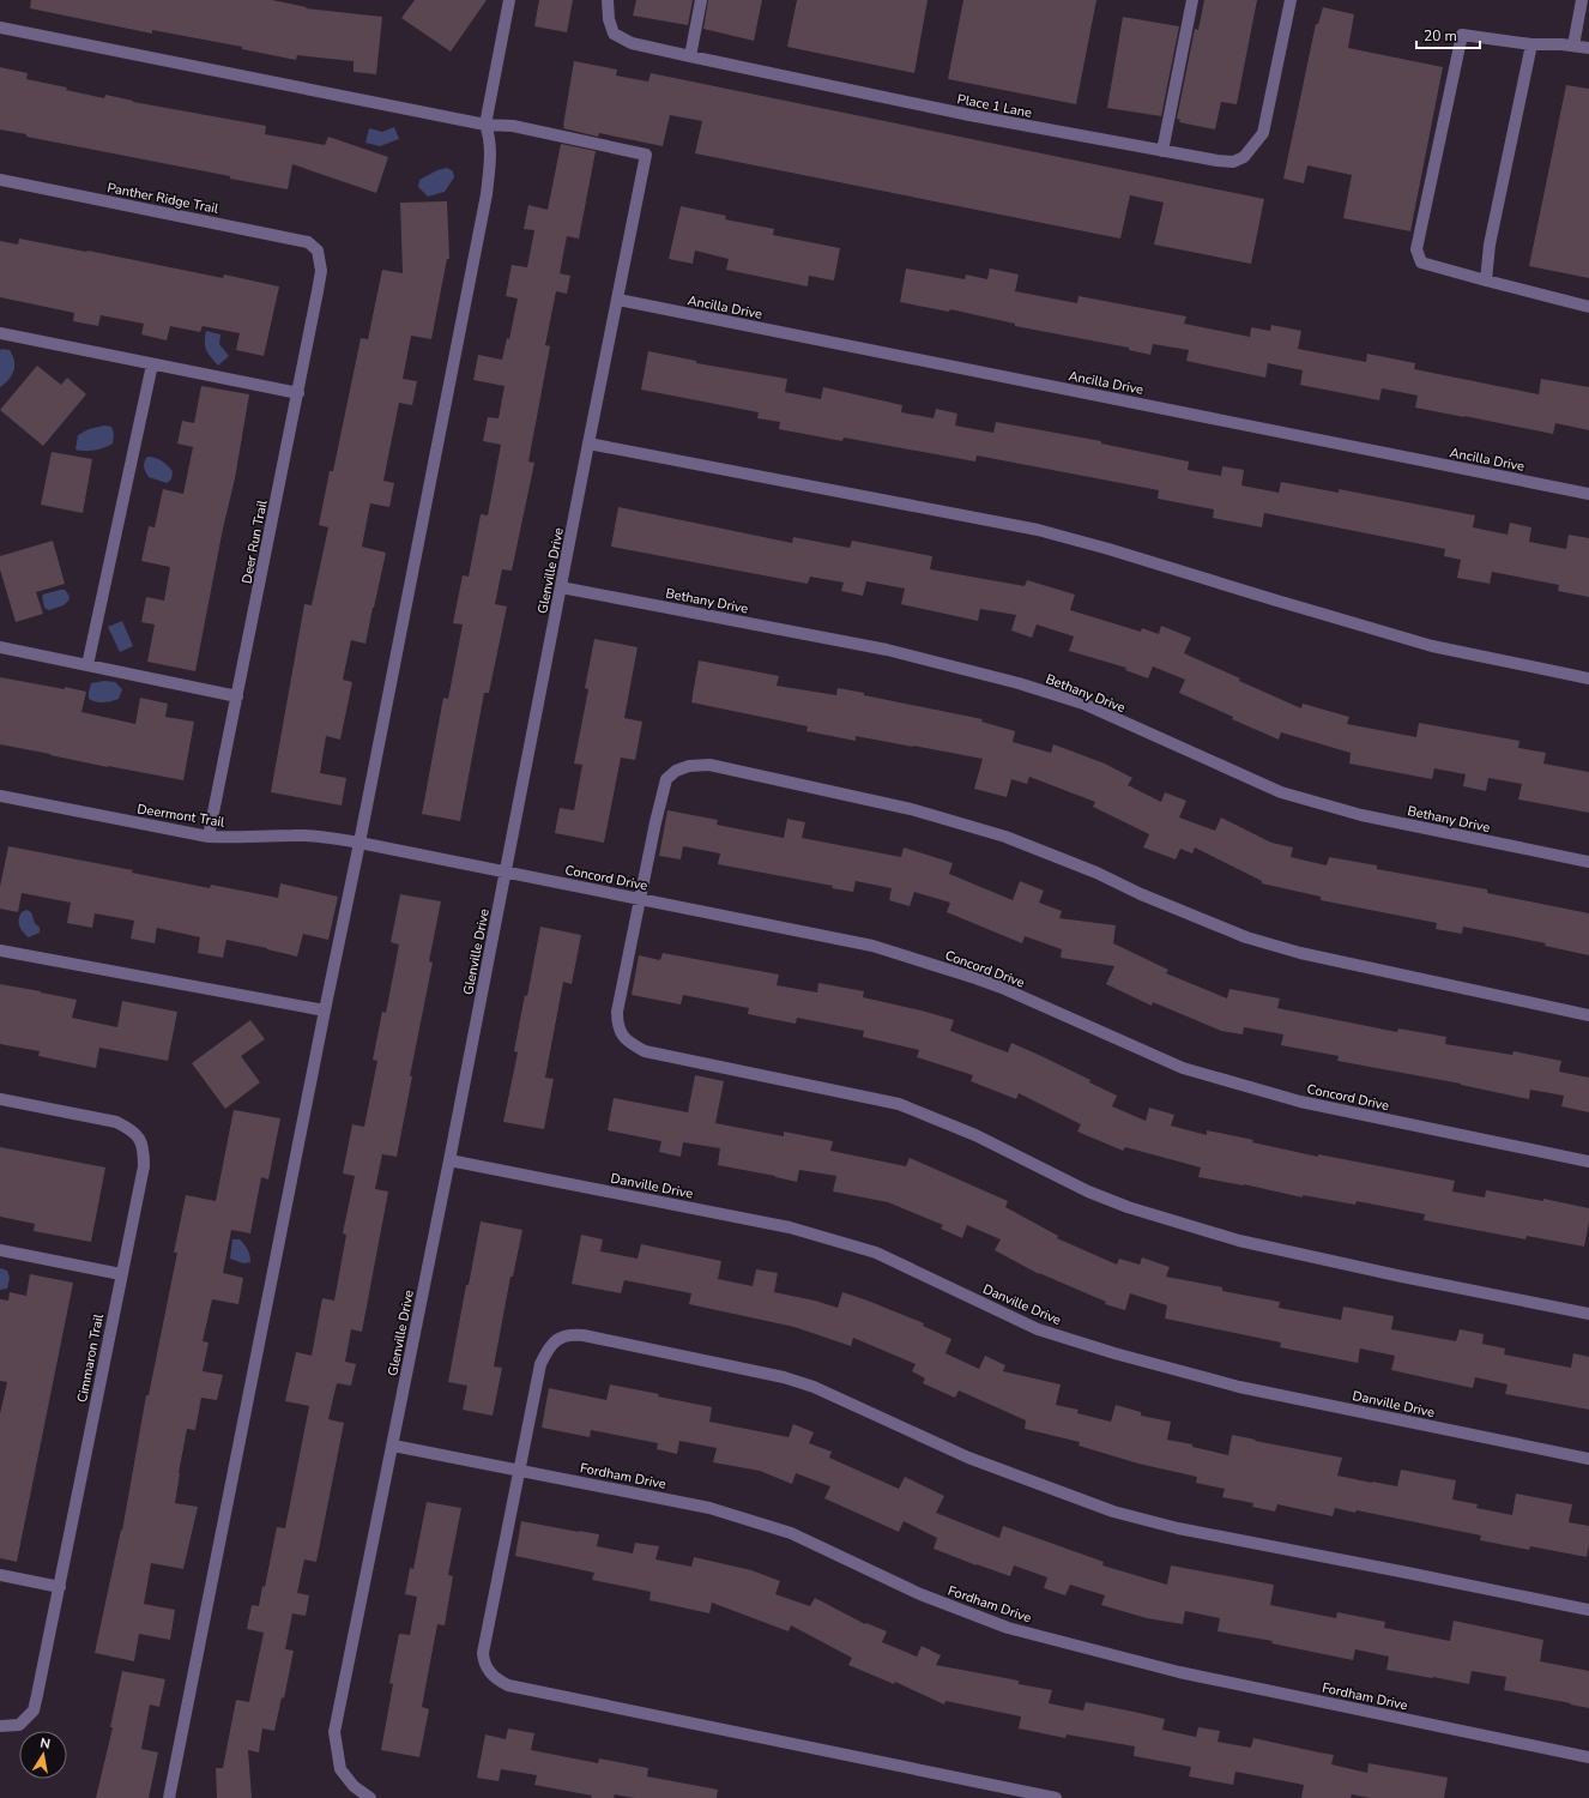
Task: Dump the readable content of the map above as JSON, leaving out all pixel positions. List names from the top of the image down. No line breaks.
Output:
{"streets":{"street":["Place 1 Lane","Panther Ridge Trail","Ancilla Drive","Deer Run Trail","Glenville Drive","Bethany Drive","Deermont Trail","Concord Drive","Danville Drive","Cimmaron Trail","Fordham Drive"]},"crossings":[["Panther Ridge Trail","Deer Run Trail"],["Ancilla Drive","Glenville Drive"],["Deer Run Trail","Deermont Trail"],["Glenville Drive","Bethany Drive"],["Glenville Drive","Concord Drive"],["Glenville Drive","Danville Drive"],["Glenville Drive","Fordham Drive"],["Deermont Trail","Concord Drive"]],"scale_bar":"20 m","north":"top"}
